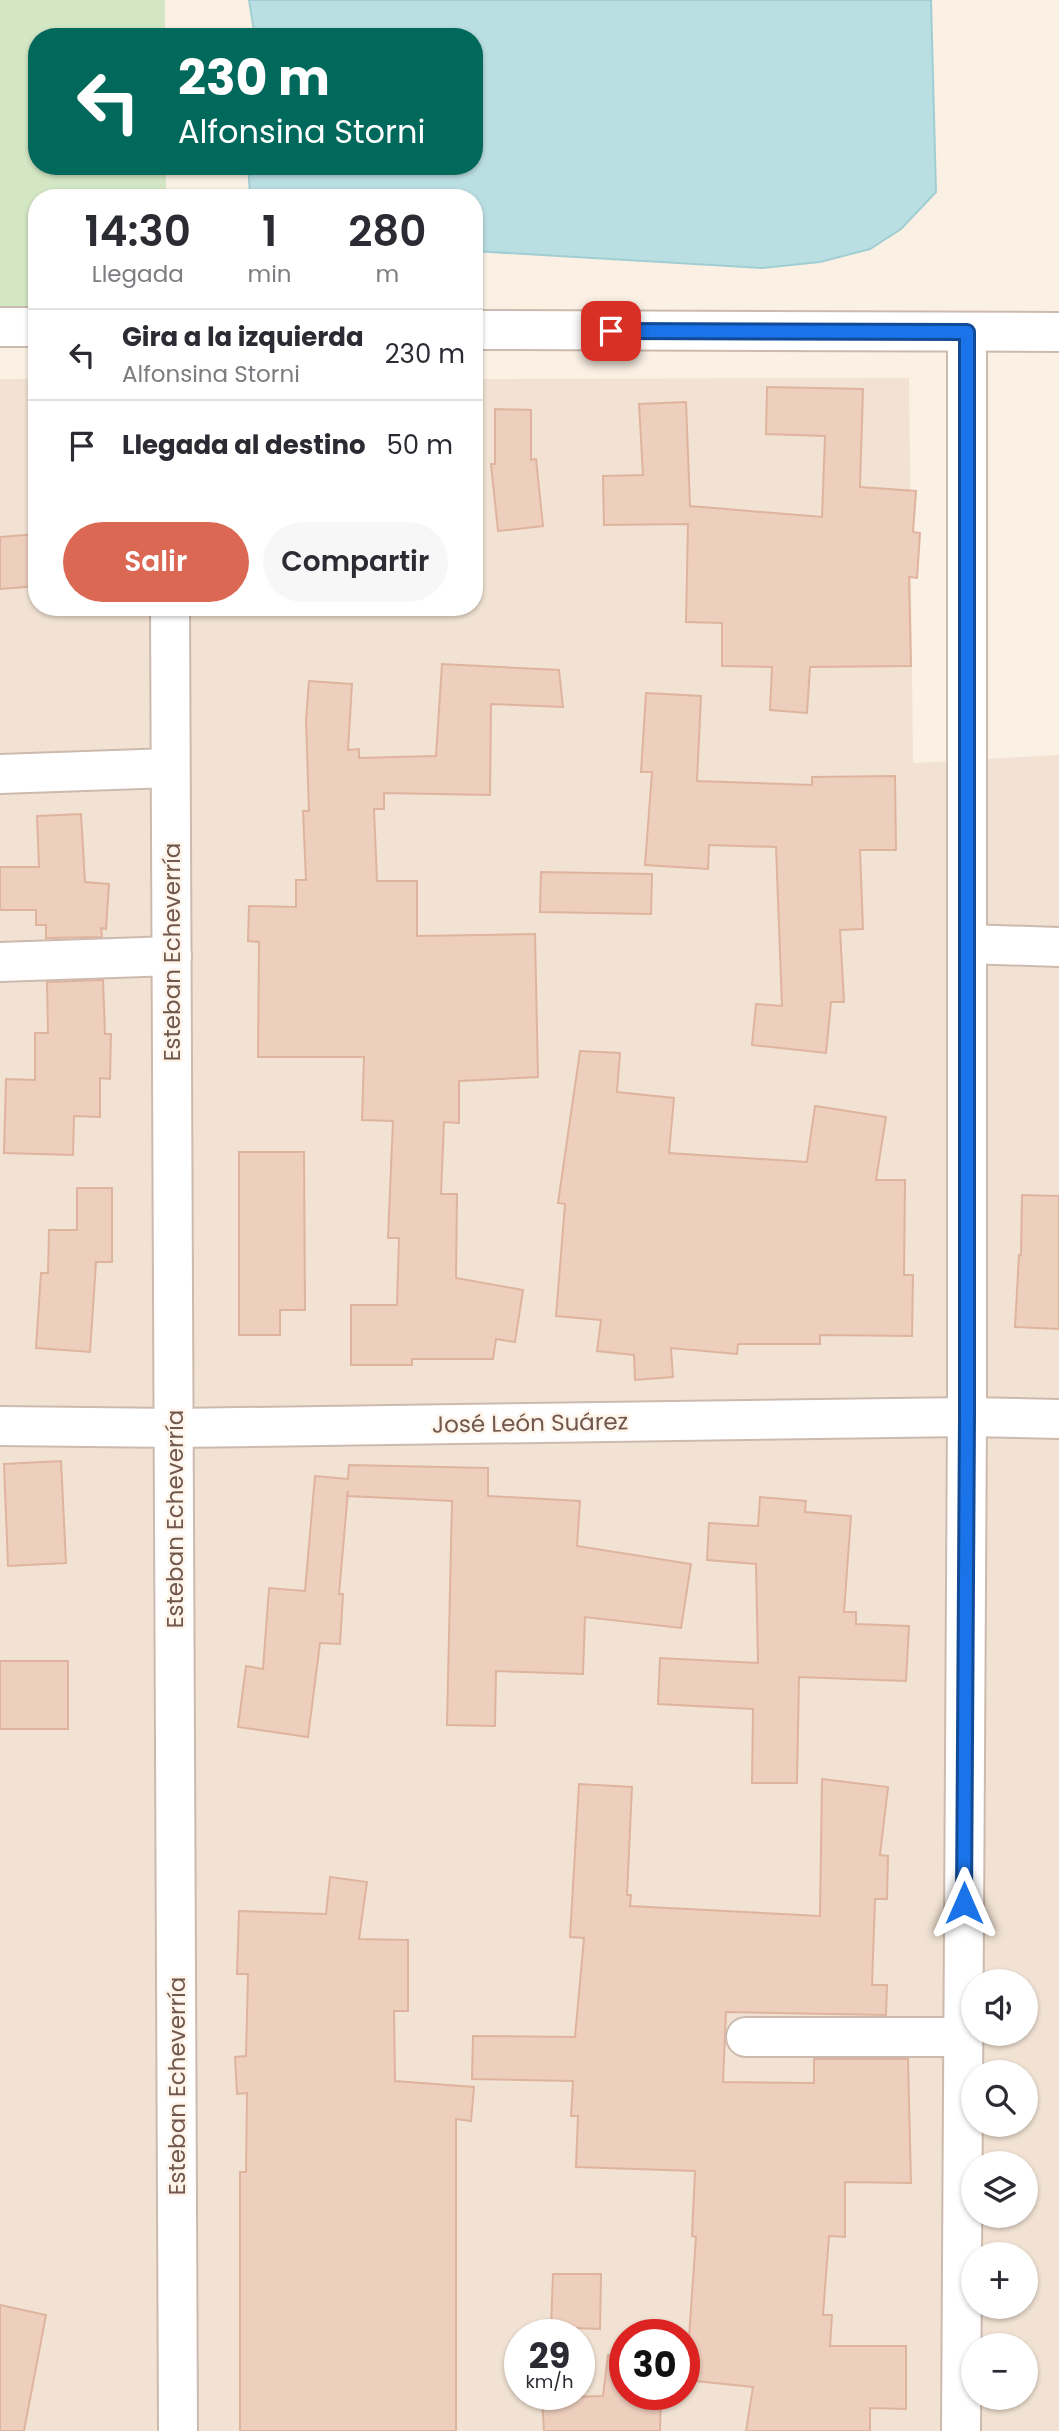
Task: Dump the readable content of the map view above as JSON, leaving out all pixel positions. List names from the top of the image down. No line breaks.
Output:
{"streets":{"street":["Esteban Echeverría","José León Suárez"]},"crossings":[["Esteban Echeverría","José León Suárez"]],"page":{"turn":["230 m","Alfonsina Storni"],"eta":["14:30","Llegada","1","min","280","m"],"list":[{"name":"Gira a la izquierda","note":"Alfonsina Storni","value":"230 m"},{"name":"Llegada al destino","value":"50 m"}],"buttons":["Salir","Compartir"],"map_buttons":["+","−"],"speed":"29 km/h","limit":"30"}}
